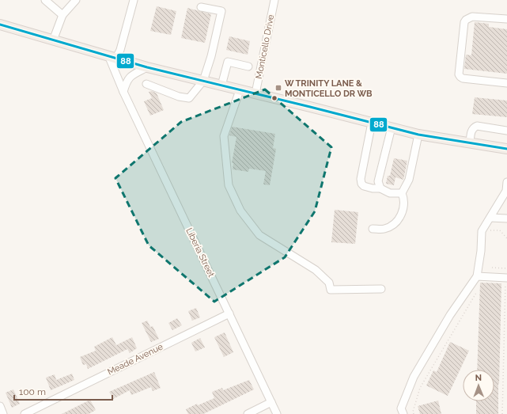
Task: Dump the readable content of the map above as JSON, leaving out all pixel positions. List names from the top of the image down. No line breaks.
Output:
{"streets":{"street":["Monticello Drive","Liberia Street","Meade Avenue"]},"crossings":[["Liberia Street","Meade Avenue"]],"places":{"transit":["W TRINITY LANE & MONTICELLO DR WB"]},"lines":["transit line 88"],"scale_bar":"100 m","north":"top"}
